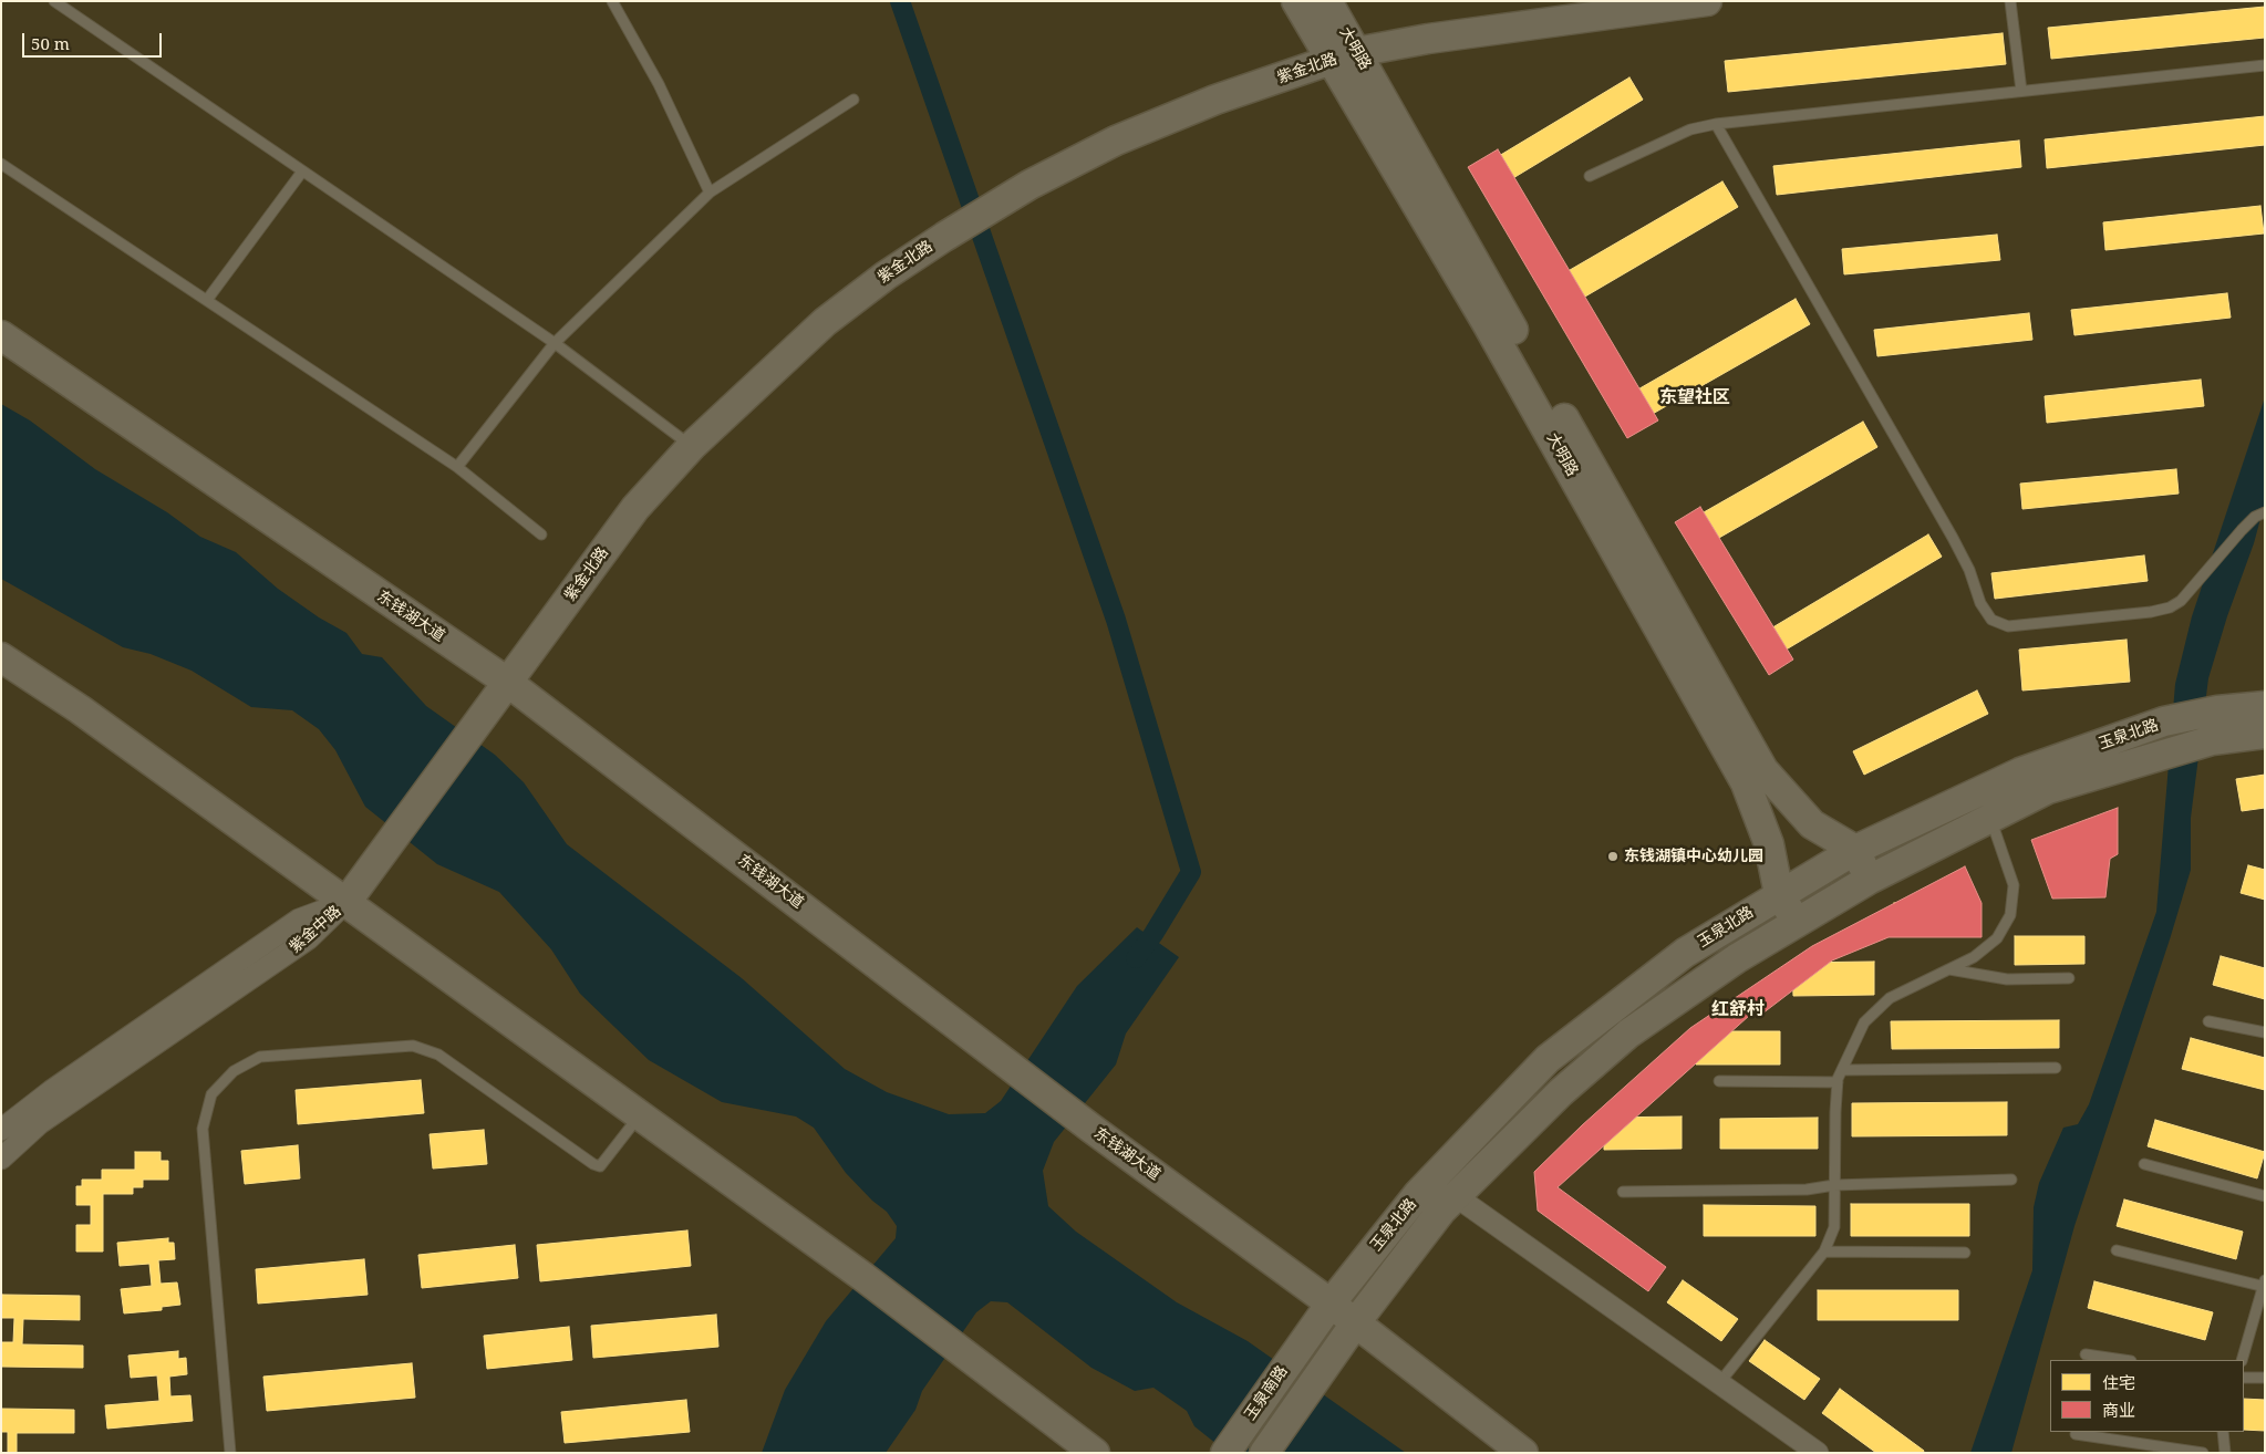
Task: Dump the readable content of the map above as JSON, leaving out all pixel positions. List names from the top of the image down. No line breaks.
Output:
{"streets":{"street":["大明路","紫金北路","东钱湖大道","玉泉北路","紫金中路","玉泉南路"]},"crossings":[["大明路","紫金北路"],["大明路","玉泉北路"],["紫金北路","东钱湖大道"],["紫金北路","紫金中路"],["东钱湖大道","玉泉北路"],["玉泉北路","玉泉南路"]],"districts":["东望社区","红舒村"],"places":["东钱湖镇中心幼儿园"],"legend":["住宅","商业"],"scale_bar":"50 m"}
